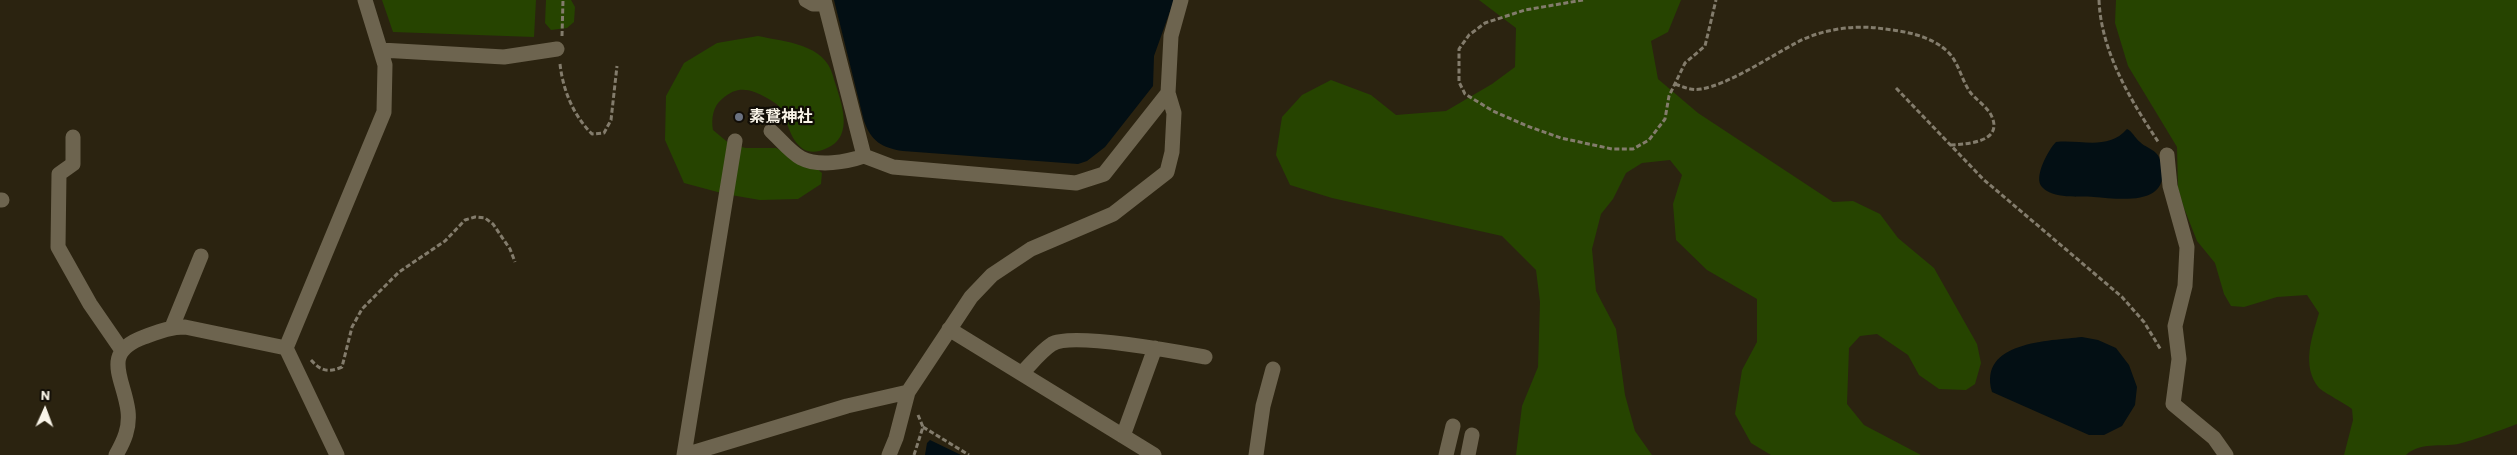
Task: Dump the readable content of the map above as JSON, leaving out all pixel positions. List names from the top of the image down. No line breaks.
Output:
{"places":["素鵞神社"],"north":"top"}
